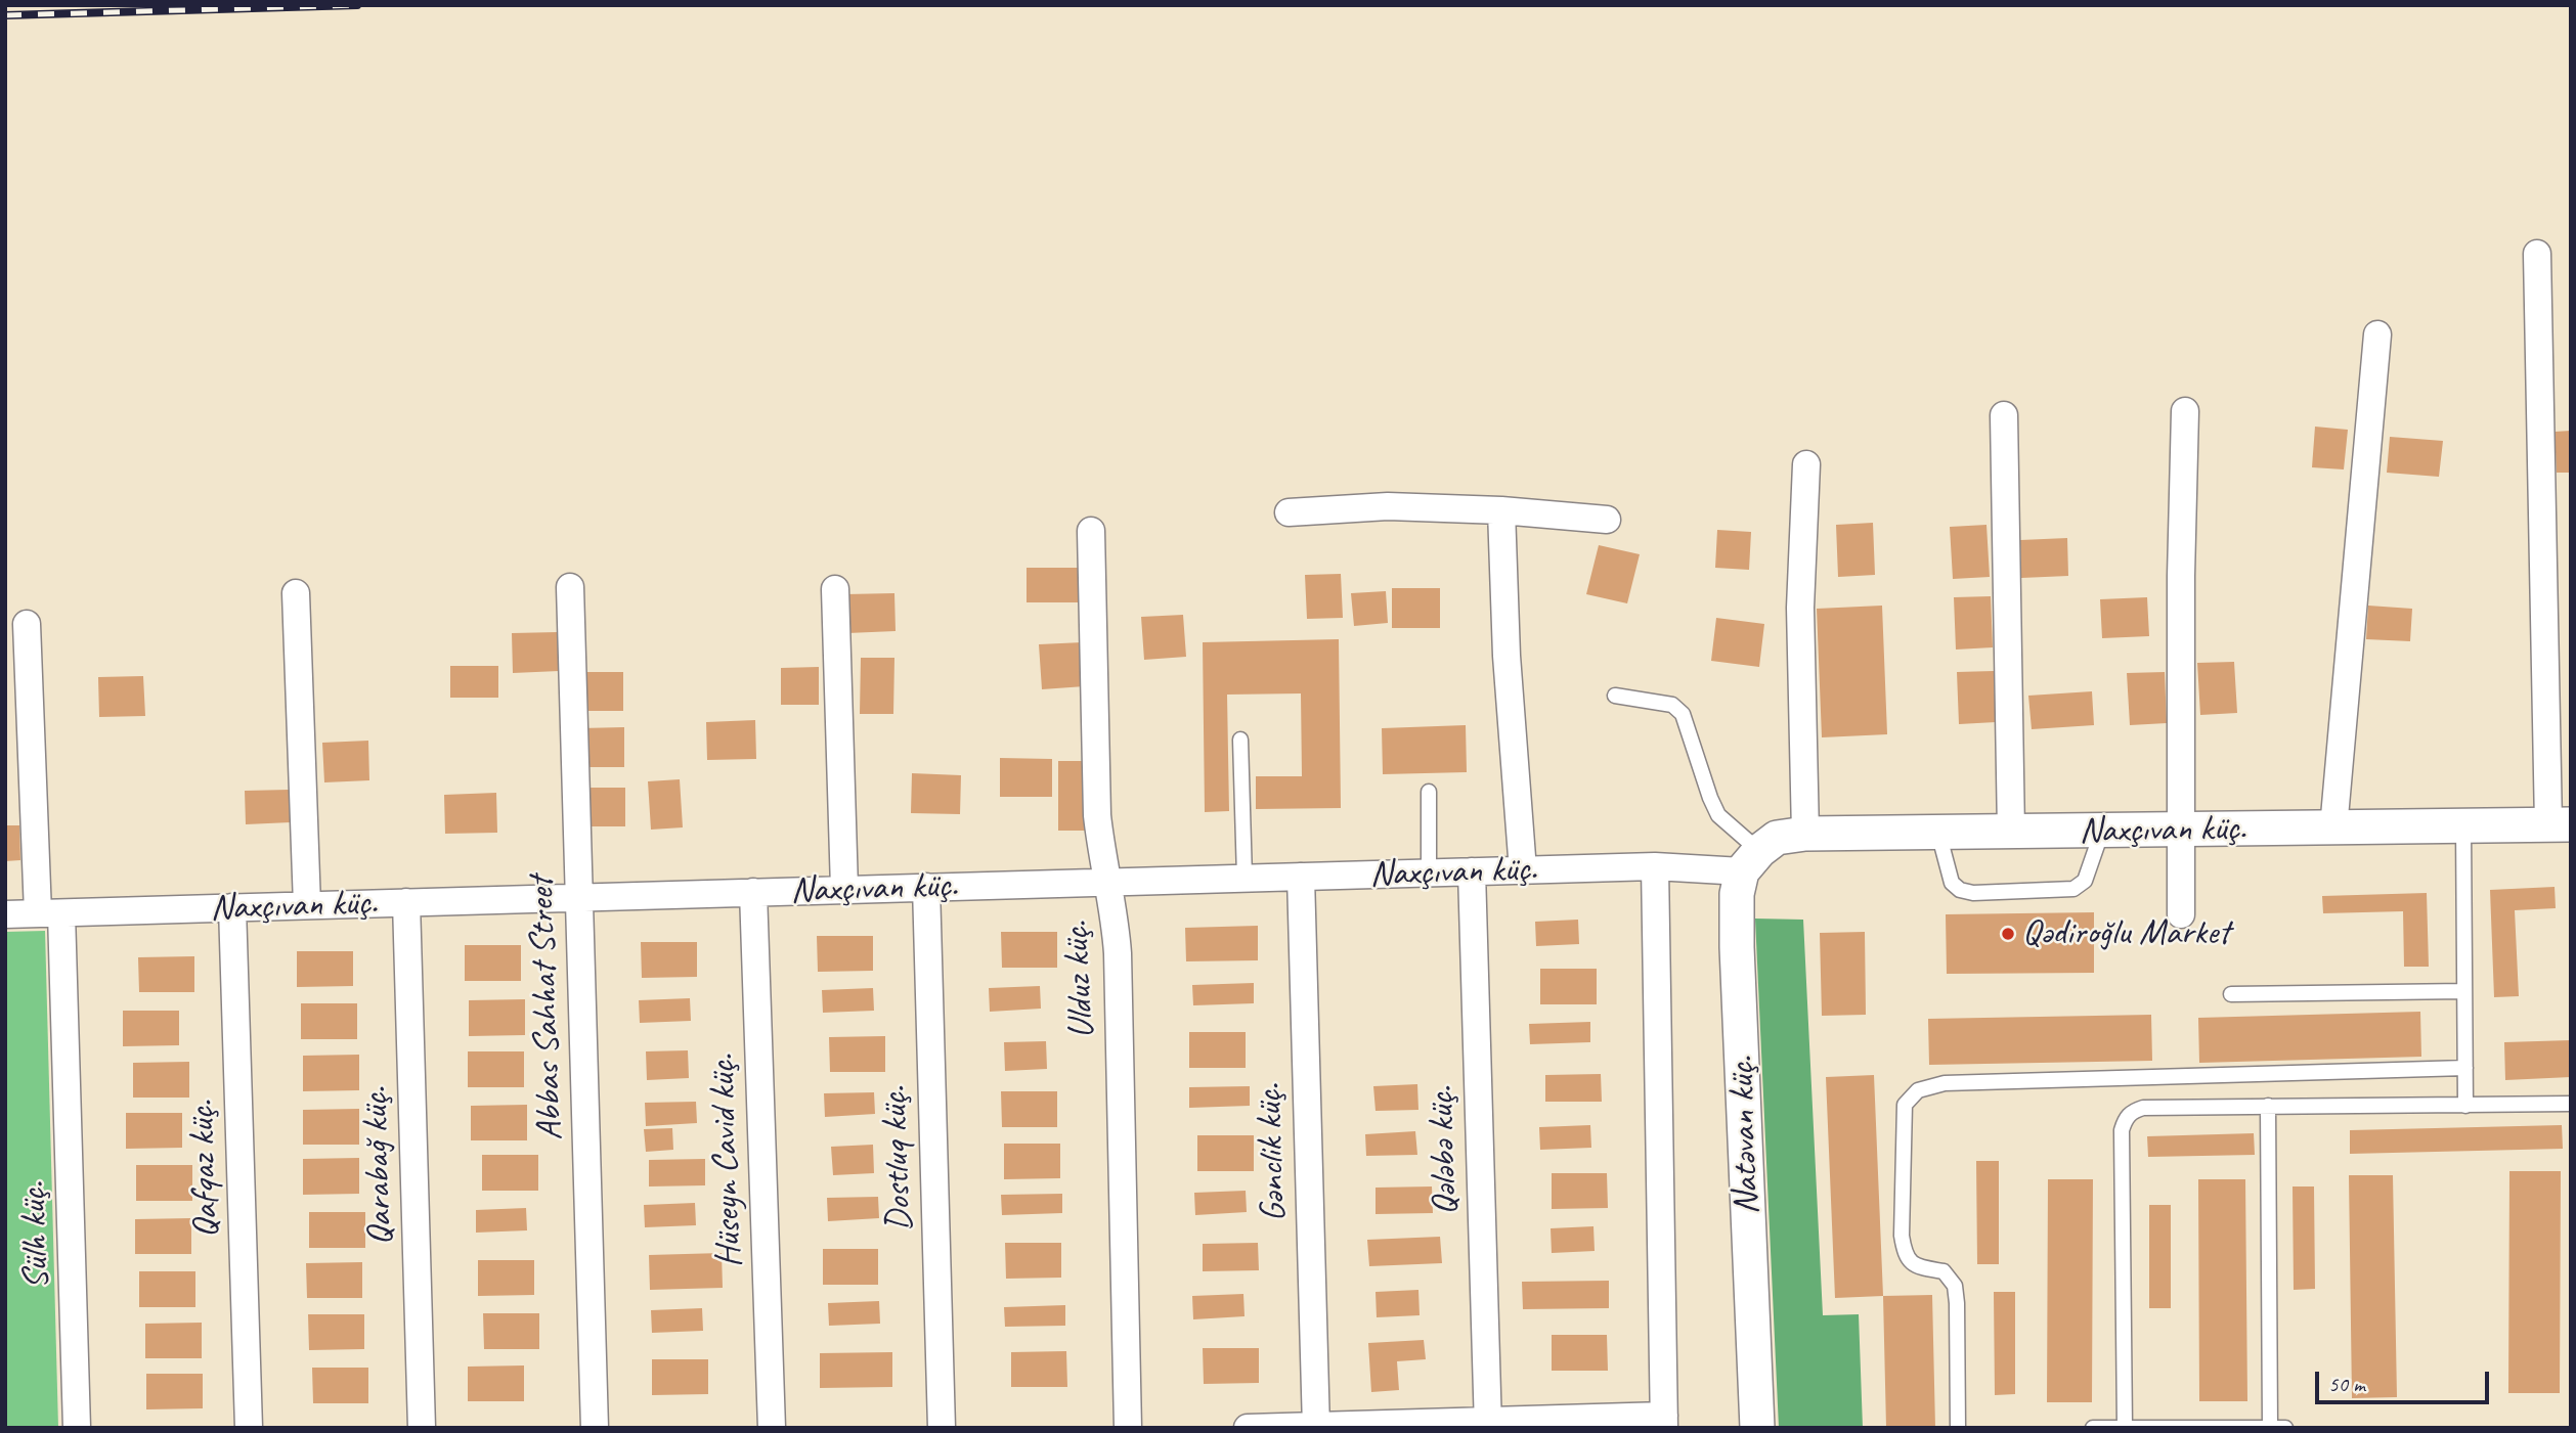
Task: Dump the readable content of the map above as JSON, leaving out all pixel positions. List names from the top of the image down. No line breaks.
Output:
{"streets":{"street":["Naxçıvan küç.","Ulduz küç.","Abbas Sahhat Street","Natəvan küç.","Qələbə küç.","Gənclik küç.","Dostluq küç.","Hüseyn Cavid küç.","Qarabağ küç.","Qafqaz küç.","Sülh küç."]},"crossings":[["Naxçıvan küç.","Ulduz küç."],["Naxçıvan küç.","Abbas Sahhat Street"],["Naxçıvan küç.","Natəvan küç."],["Naxçıvan küç.","Qələbə küç."],["Naxçıvan küç.","Gənclik küç."],["Naxçıvan küç.","Dostluq küç."],["Naxçıvan küç.","Hüseyn Cavid küç."],["Naxçıvan küç.","Qarabağ küç."],["Naxçıvan küç.","Qafqaz küç."],["Naxçıvan küç.","Sülh küç."]],"places":["Qədiroğlu Market"],"scale_bar":"50 m"}
